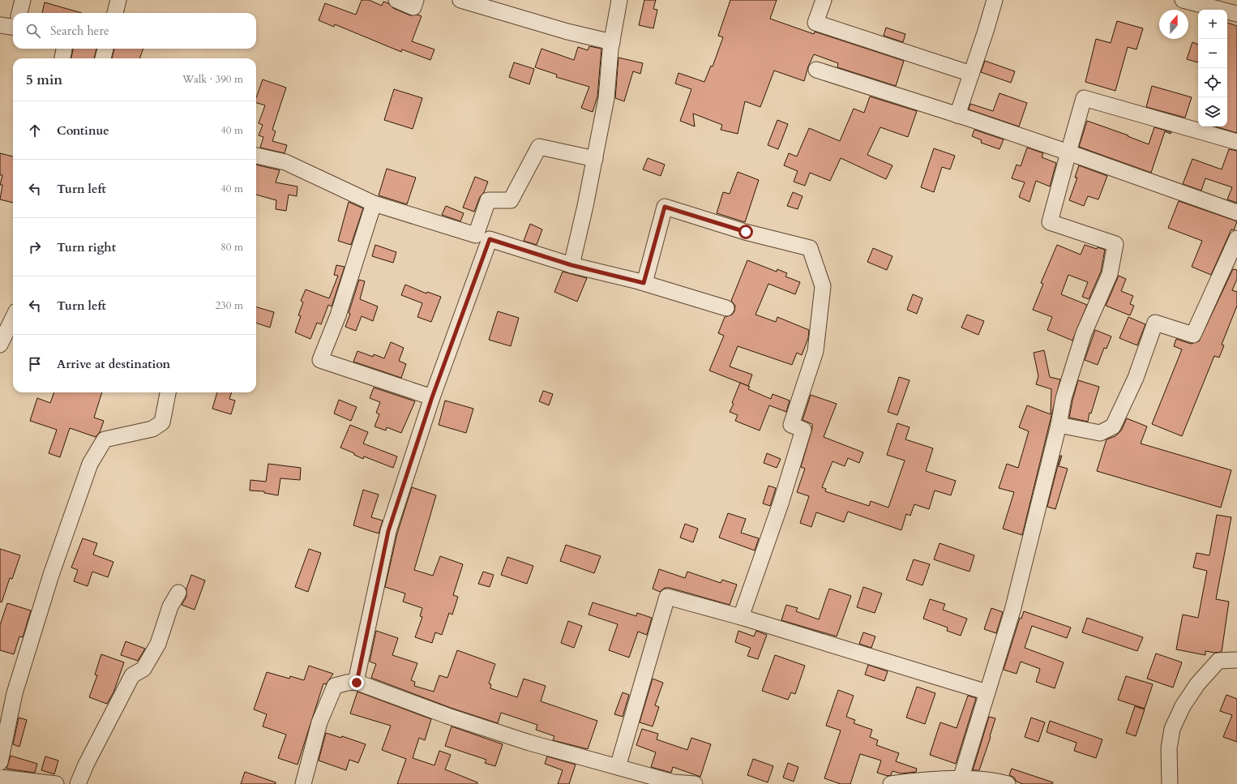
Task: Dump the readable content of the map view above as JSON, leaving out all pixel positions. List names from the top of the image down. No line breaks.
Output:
{"north":"top","page":{"map_buttons":["+","−"],"search":"Search here","heading":["5 min","Walk · 390 m"],"list":[["Continue","40 m"],["Turn left","40 m"],["Turn right","80 m"],["Turn left","230 m"],"Arrive at destination"]}}
